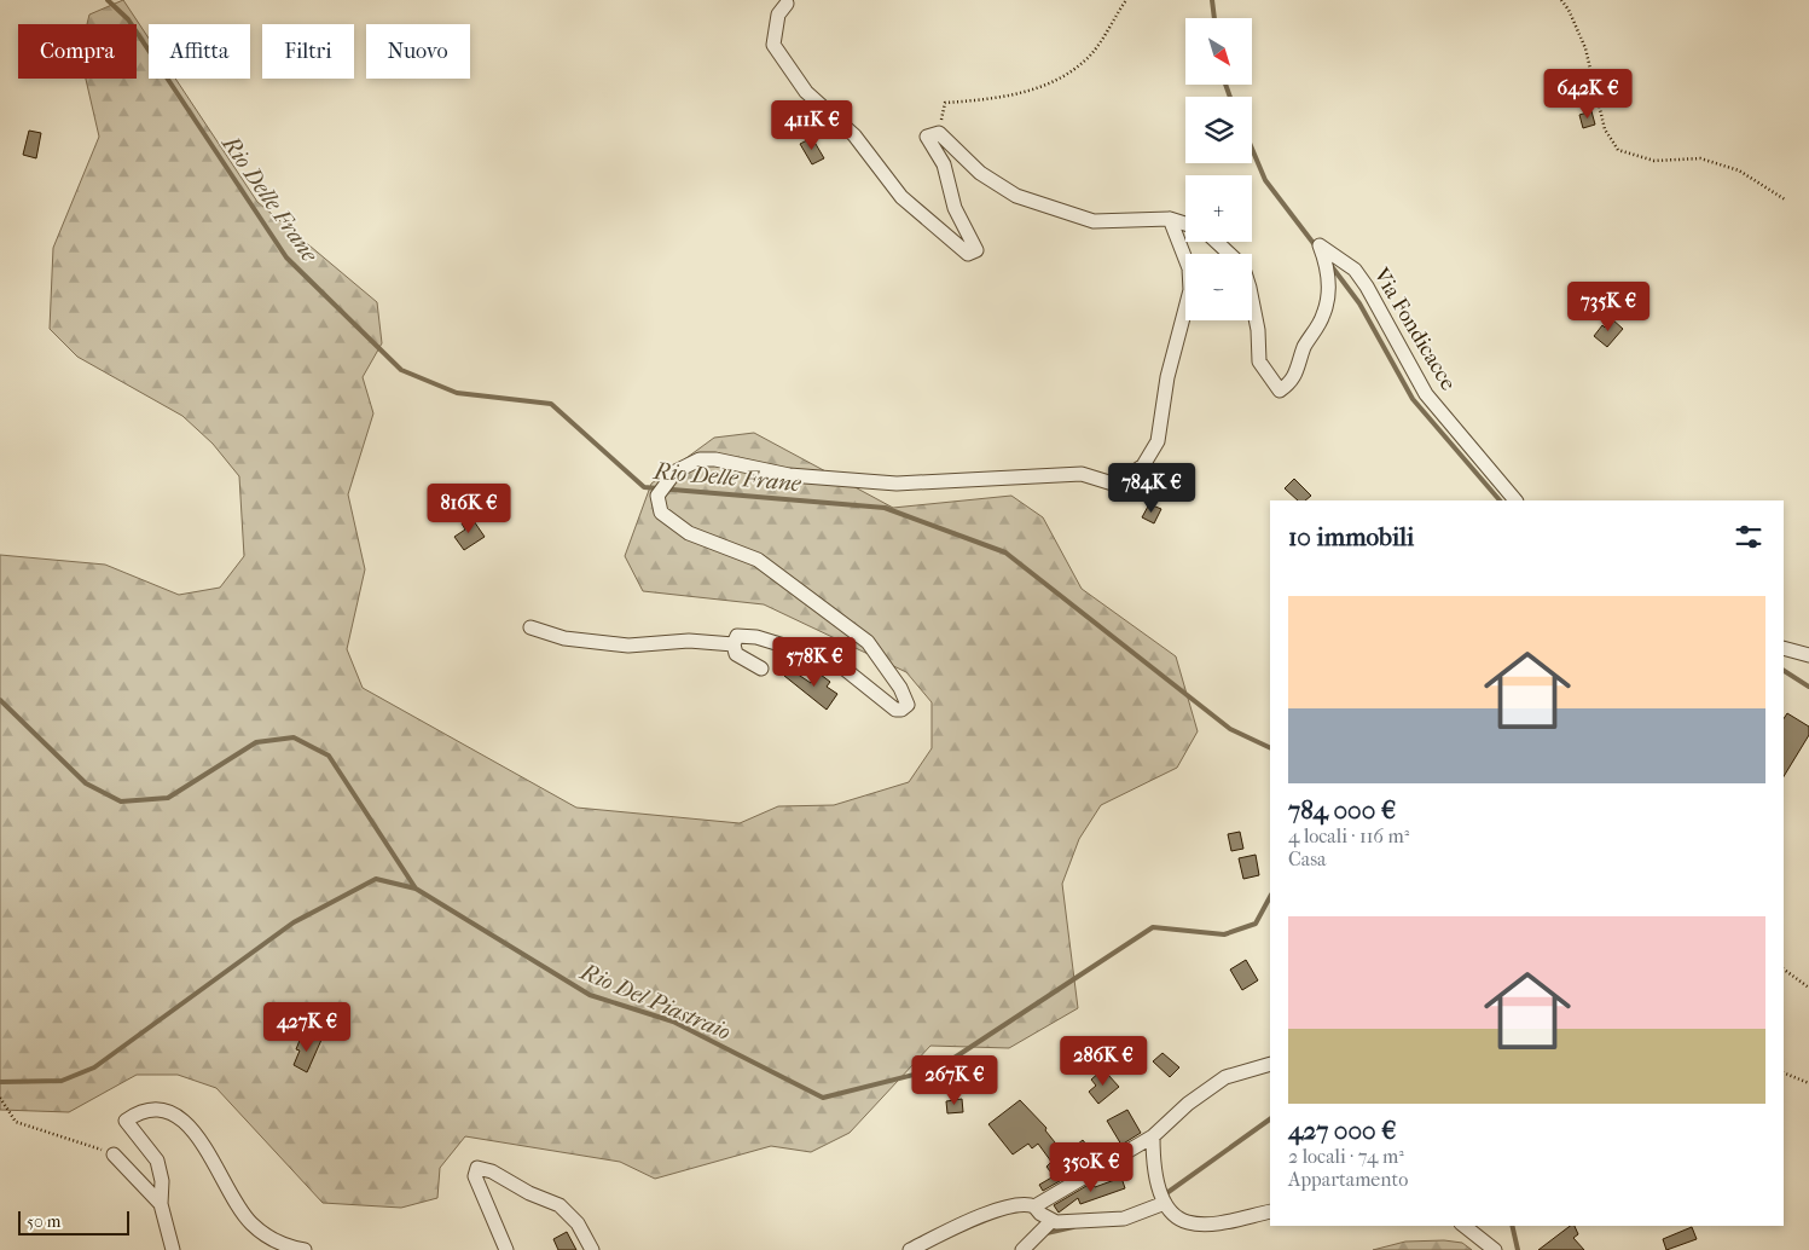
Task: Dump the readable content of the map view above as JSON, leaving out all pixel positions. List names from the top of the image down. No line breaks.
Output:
{"streets":{"street":["Via Fondicacce"]},"water":["Rio Delle Frane","Rio Del Piastraio"],"scale_bar":"50 m","north":"bottom right","page":{"map_buttons":["+","−"],"chip":["Compra","Affitta","Filtri","Nuovo"],"price":["642K €","411K €","735K €","784K €","816K €","578K €","427K €","286K €","267K €","350K €"],"heading":"10 immobili","list":[{"name":"784 000 €","note":"4 locali · 116 m² · Casa"},{"name":"427 000 €","note":"2 locali · 74 m² · Appartamento"}],"scale":"50 m"}}
